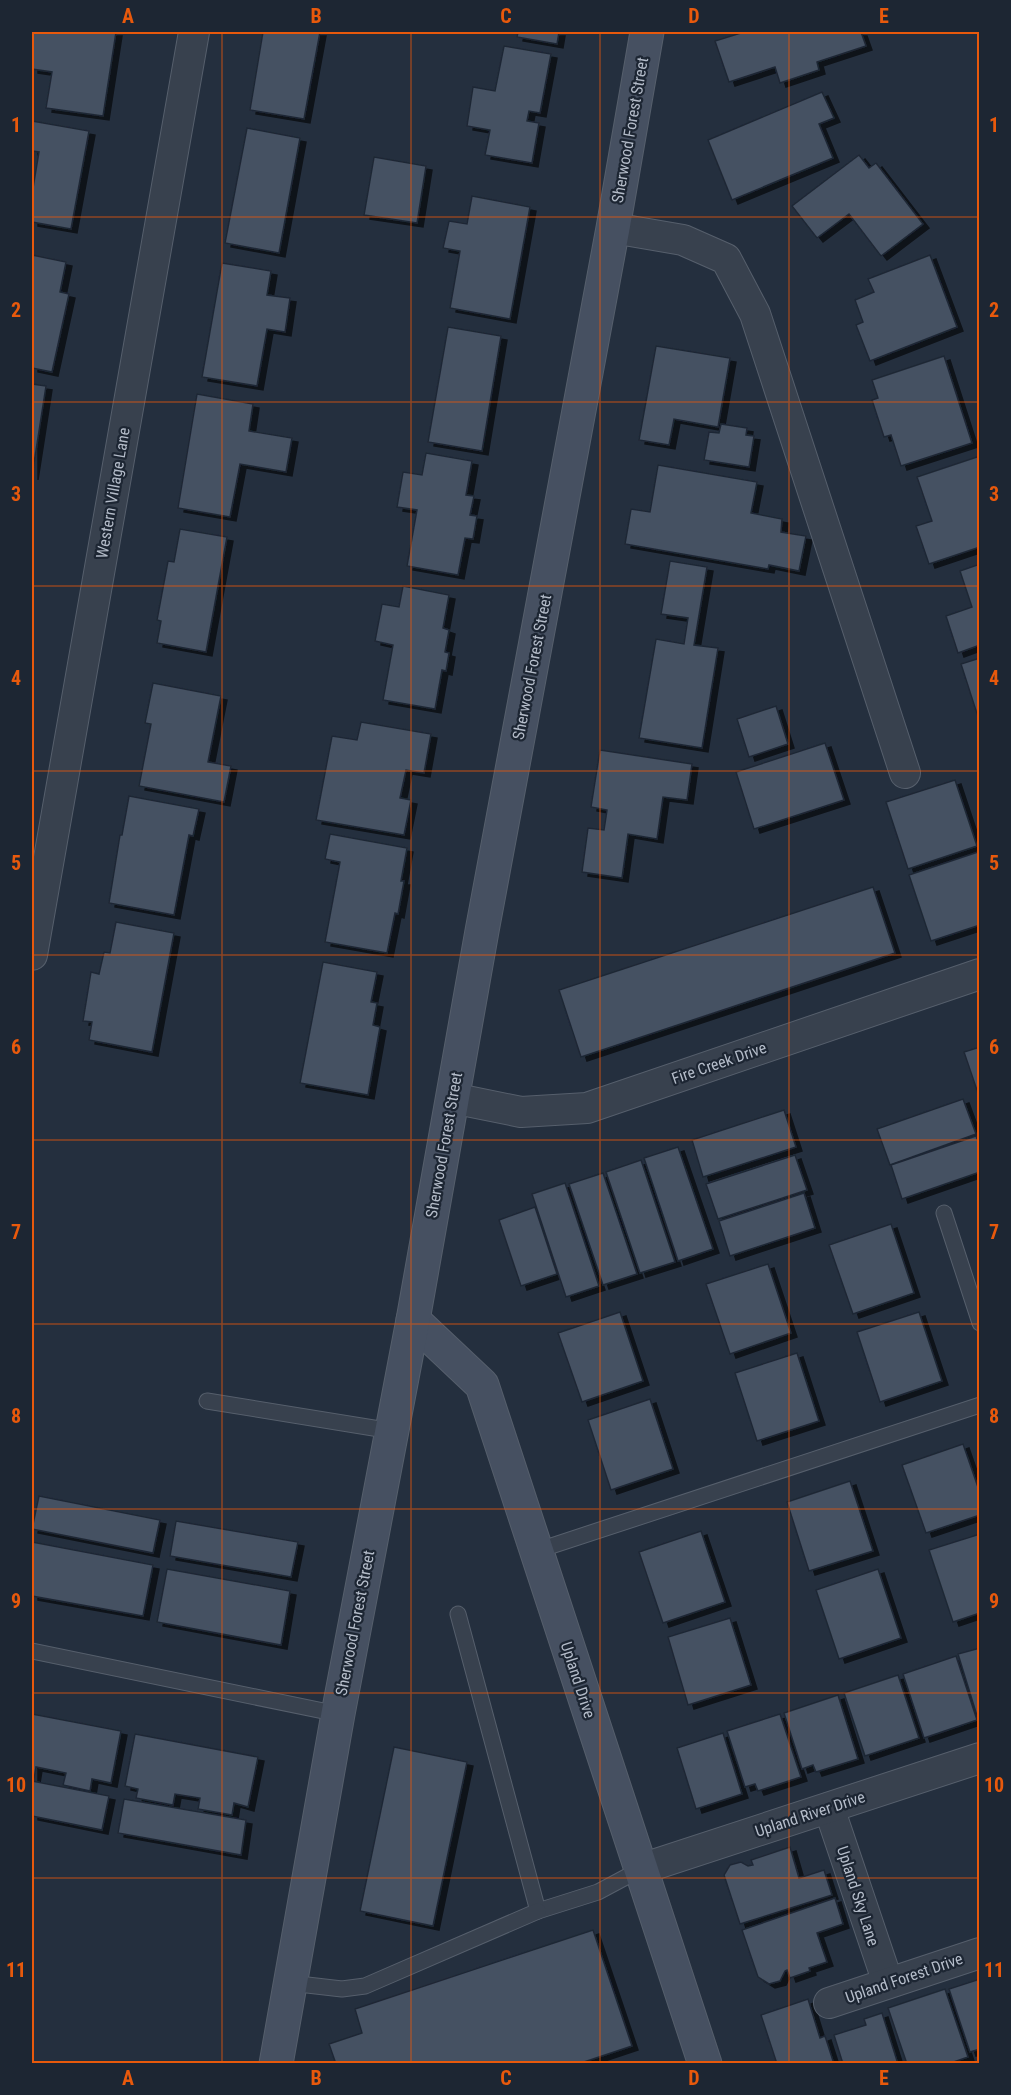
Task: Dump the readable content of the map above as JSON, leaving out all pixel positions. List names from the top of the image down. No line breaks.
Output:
{"streets":{"street":["Sherwood Forest Street","Western Village Lane","Fire Creek Drive","Upland Drive","Upland River Drive","Upland Sky Lane","Upland Forest Drive"]},"crossings":[["Sherwood Forest Street","Fire Creek Drive"],["Sherwood Forest Street","Upland Drive"],["Upland Drive","Upland River Drive"],["Upland River Drive","Upland Sky Lane"],["Upland Sky Lane","Upland Forest Drive"]],"grid":{"columns":["A","B","C","D","E"],"rows":["1","2","3","4","5","6","7","8","9","10","11"]}}
